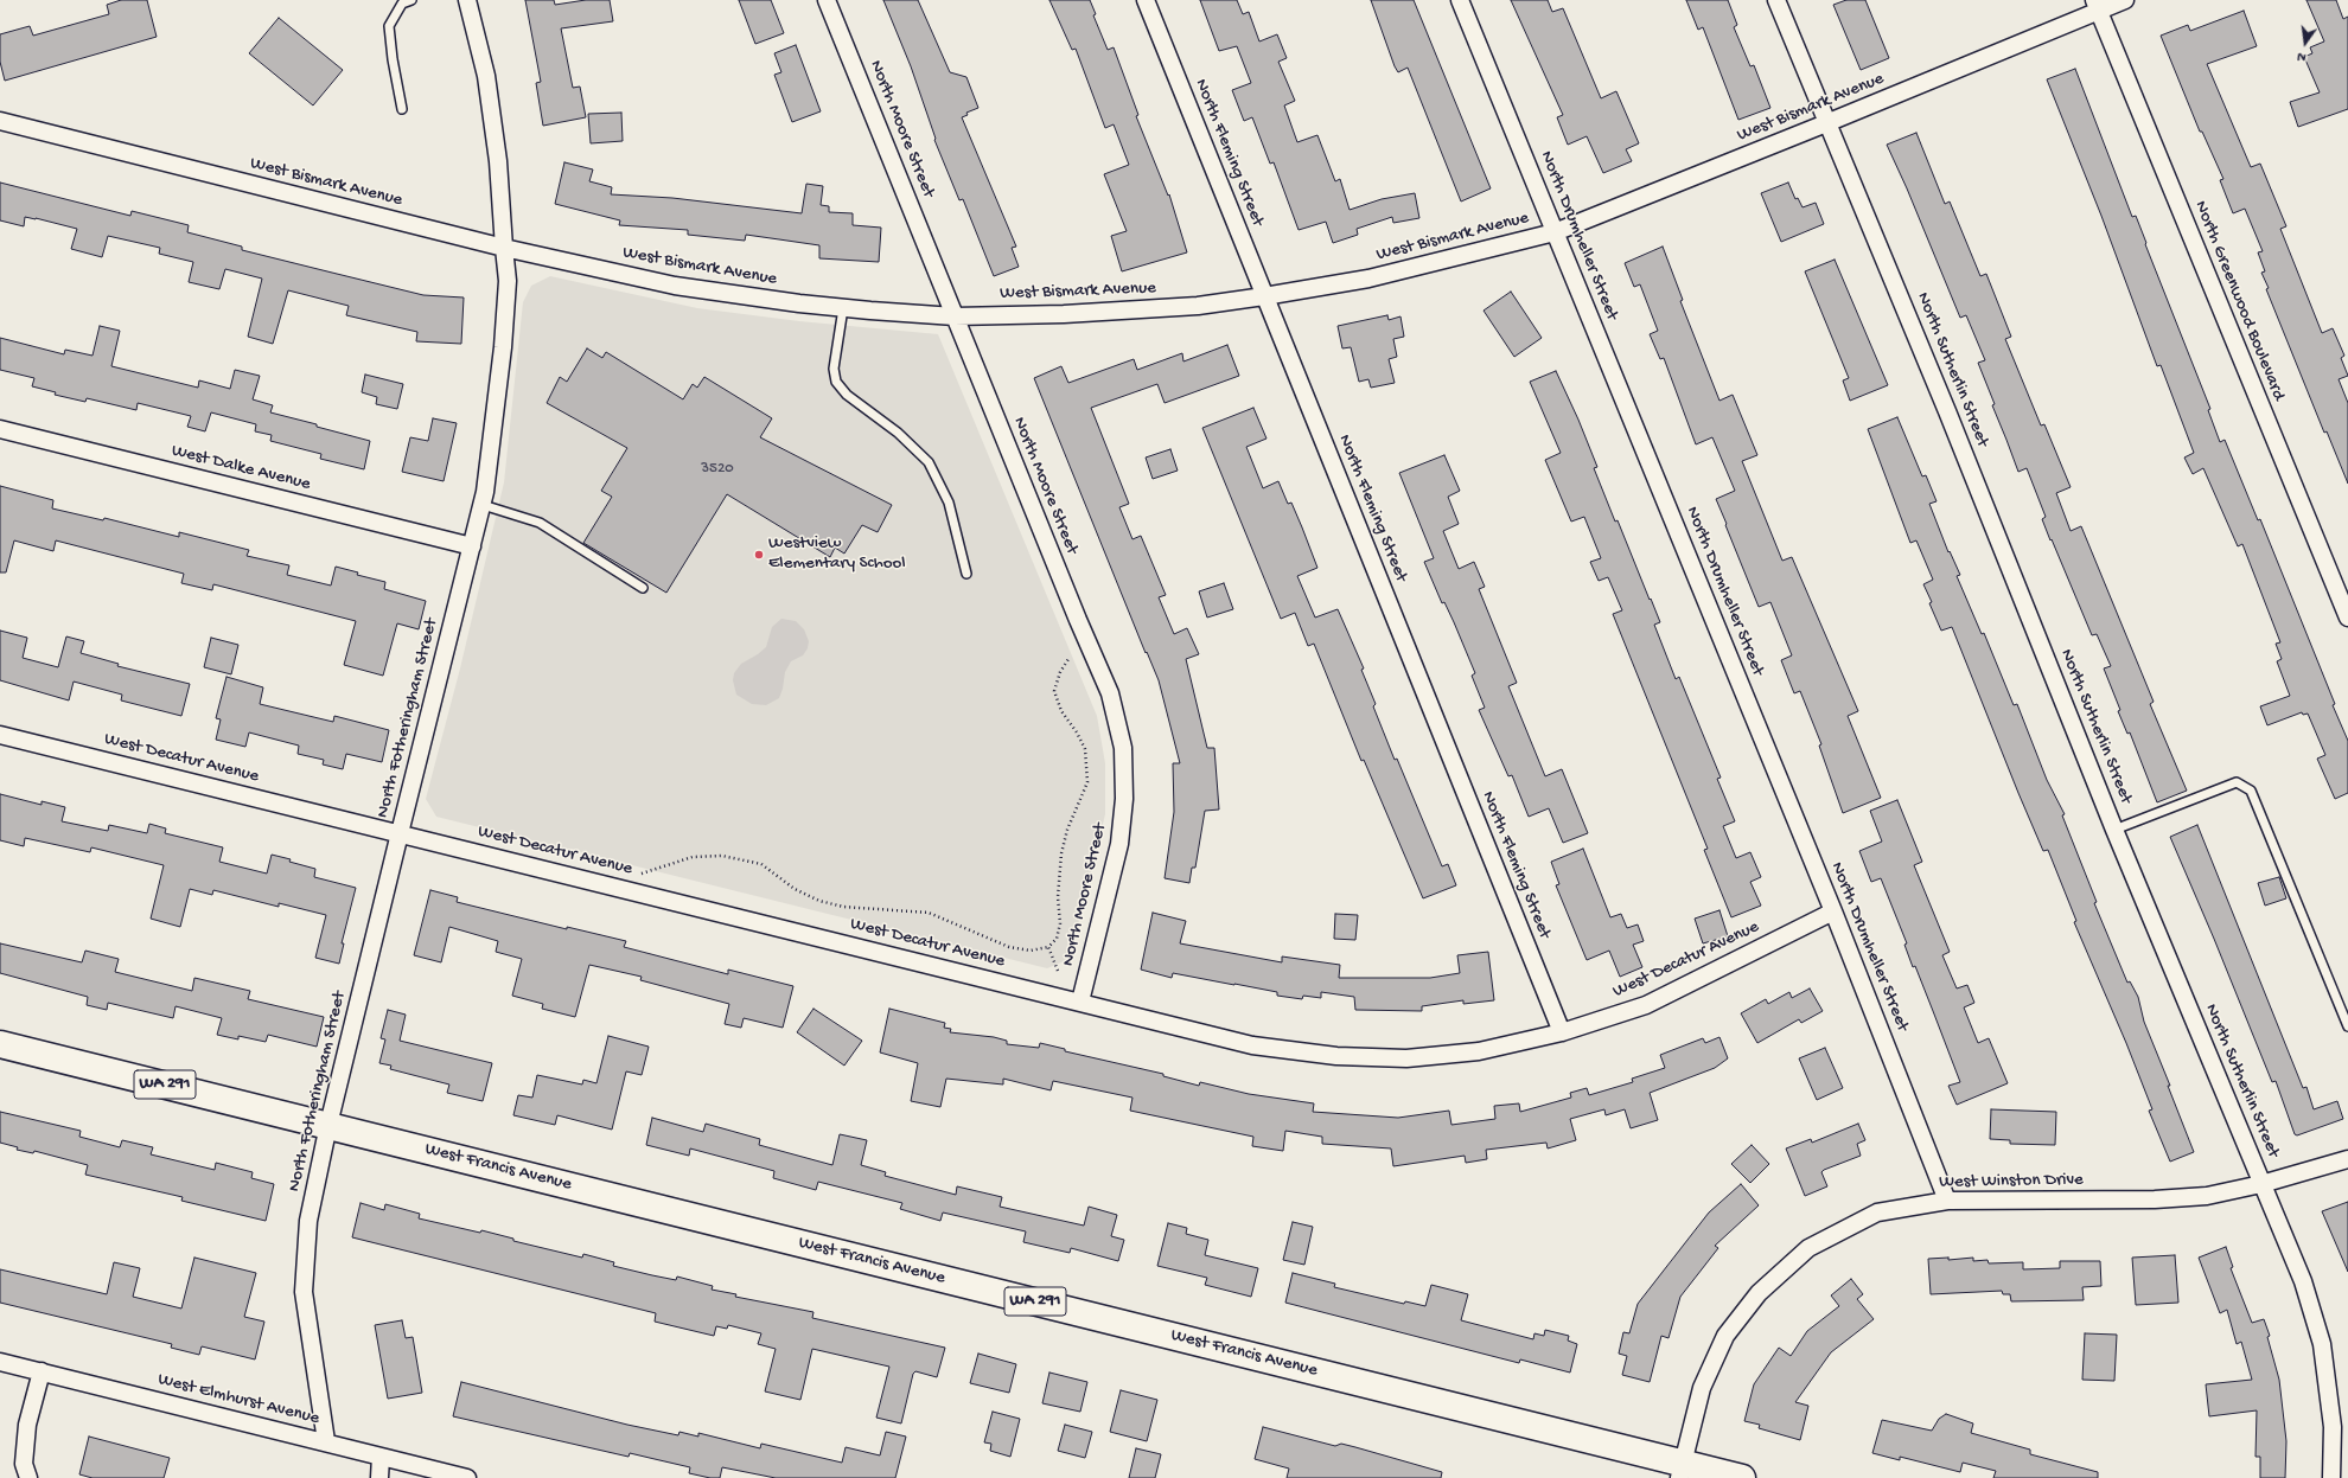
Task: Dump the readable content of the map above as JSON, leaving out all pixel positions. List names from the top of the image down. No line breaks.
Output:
{"streets":{"main road":["WA 291","West Francis Avenue"],"street":["West Bismark Avenue","North Moore Street","North Fleming Street","North Drumheller Street","North Greenwood Boulevard","North Sutherlin Street","West Dalke Avenue","North Fotheringham Street","West Decatur Avenue","West Winston Drive","West Elmhurst Avenue"]},"crossings":[["West Bismark Avenue","North Moore Street"],["West Bismark Avenue","North Fleming Street"],["West Bismark Avenue","North Drumheller Street"],["West Bismark Avenue","North Greenwood Boulevard"],["West Bismark Avenue","North Sutherlin Street"],["West Bismark Avenue","North Fotheringham Street"],["North Moore Street","West Decatur Avenue"],["North Fleming Street","West Decatur Avenue"],["North Drumheller Street","West Decatur Avenue"],["North Drumheller Street","West Winston Drive"],["North Sutherlin Street","West Winston Drive"],["West Dalke Avenue","North Fotheringham Street"],["North Fotheringham Street","West Decatur Avenue"],["North Fotheringham Street","West Francis Avenue"],["North Fotheringham Street","West Elmhurst Avenue"],["West Francis Avenue","West Winston Drive"]],"places":["Westview Elementary School"],"house_numbers":["3520"],"north":"bottom"}
